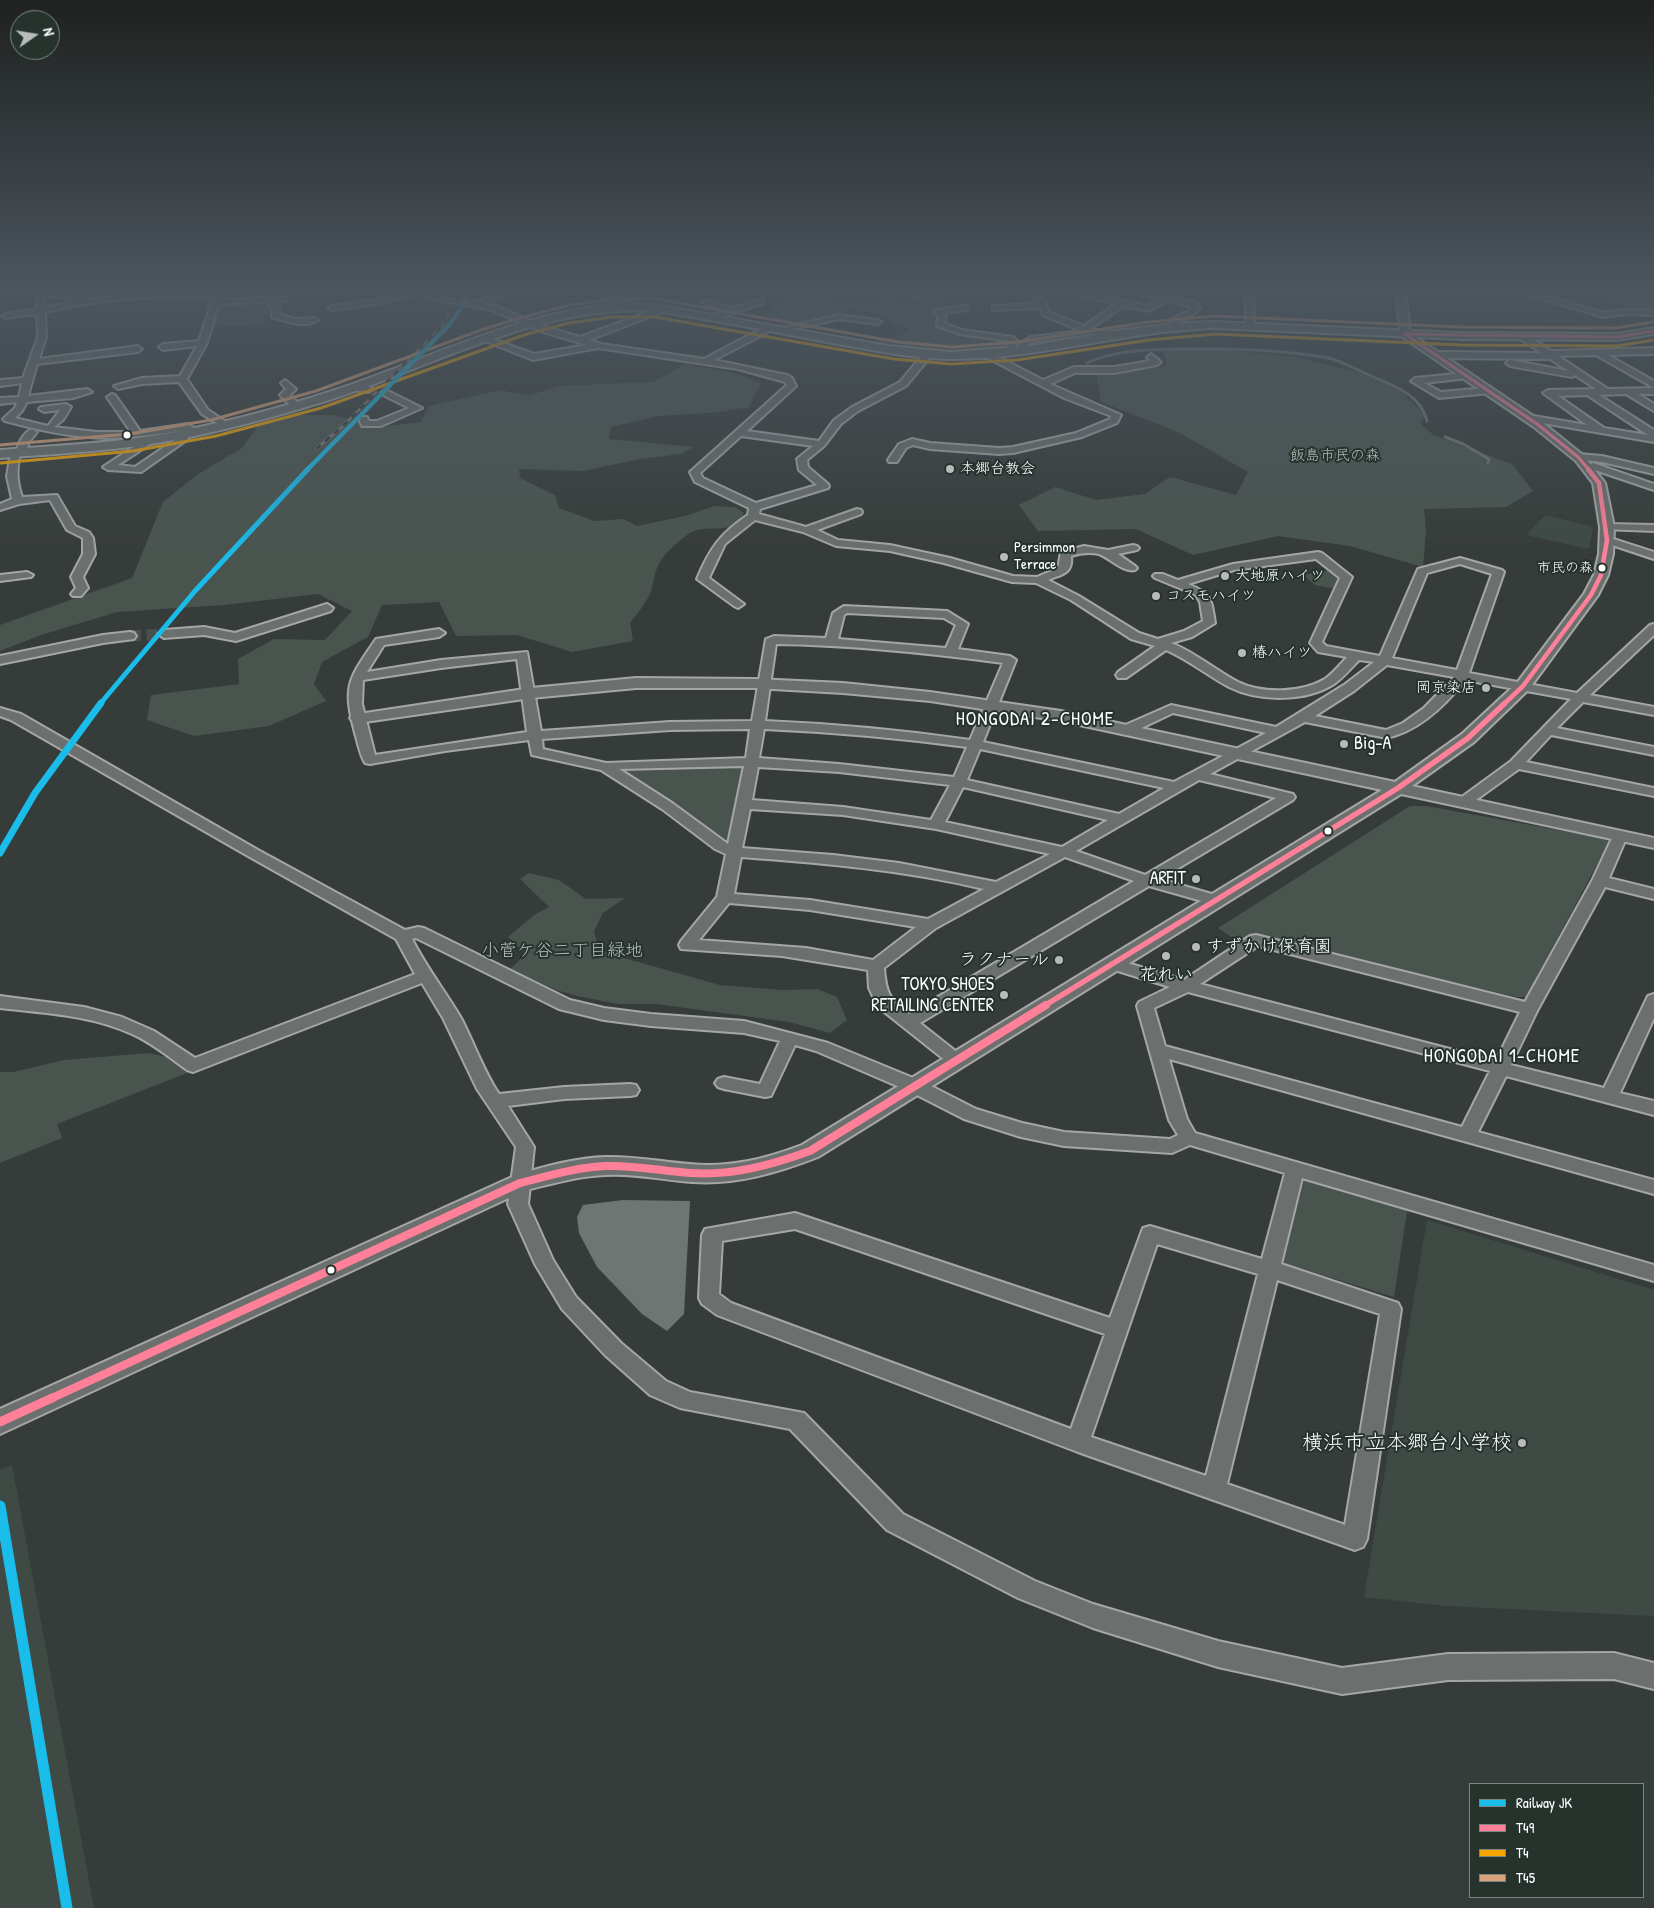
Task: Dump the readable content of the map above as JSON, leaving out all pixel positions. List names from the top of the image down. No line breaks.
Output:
{"districts":["HONGODAI 2-CHOME","HONGODAI 1-CHOME"],"parks":["飯島市民の森","小菅ケ谷二丁目緑地"],"places":["本郷台教会","Persimmon Terrace","市民の森","大地原ハイツ","コスモハイツ","椿ハイツ","岡京染店","Big-A","ARFIT","すずかけ保育園","花れい","ラクナール","TOKYO SHOES RETAILING CENTER","横浜市立本郷台小学校"],"lines":["rail line JK","transit line T49","transit line T4","transit line T45"],"legend":["Railway JK","T49","T4","T45"],"north":"right"}
